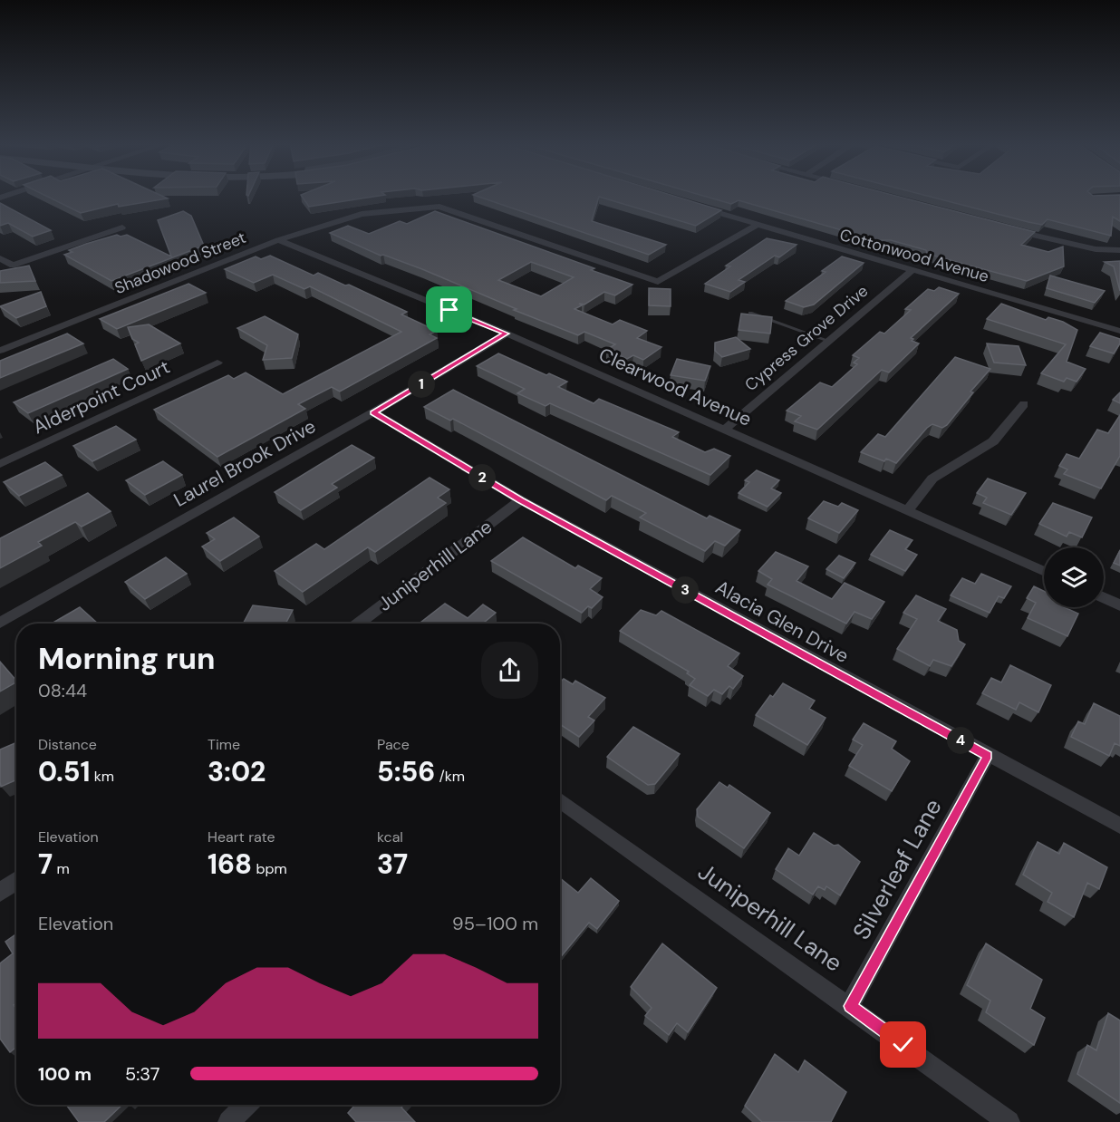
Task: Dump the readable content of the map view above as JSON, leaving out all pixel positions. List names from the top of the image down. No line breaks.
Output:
{"streets":{"street":["Cottonwood Avenue","Shadowood Street","Cypress Grove Drive","Clearwood Avenue","Alderpoint Court","Laurel Brook Drive","Juniperhill Lane","Alacia Glen Drive","Silverleaf Lane"]},"crossings":[["Cottonwood Avenue","Shadowood Street"],["Cottonwood Avenue","Cypress Grove Drive"],["Shadowood Street","Clearwood Avenue"],["Cypress Grove Drive","Clearwood Avenue"],["Clearwood Avenue","Laurel Brook Drive"],["Laurel Brook Drive","Alacia Glen Drive"],["Juniperhill Lane","Alacia Glen Drive"],["Juniperhill Lane","Silverleaf Lane"],["Alacia Glen Drive","Silverleaf Lane"]],"page":{"pins":["1","2","3","4"],"heading":["Morning run","08:44"],"stats":[["Distance","0.51 km"],["Time","3:02"],["Pace","5:56 /km"],["Elevation","7 m"],["Heart rate","168 bpm"],["kcal","37"]],"chart":["Elevation","95–100 m"],"list":[{"name":"100 m","note":"5:37"}]}}
